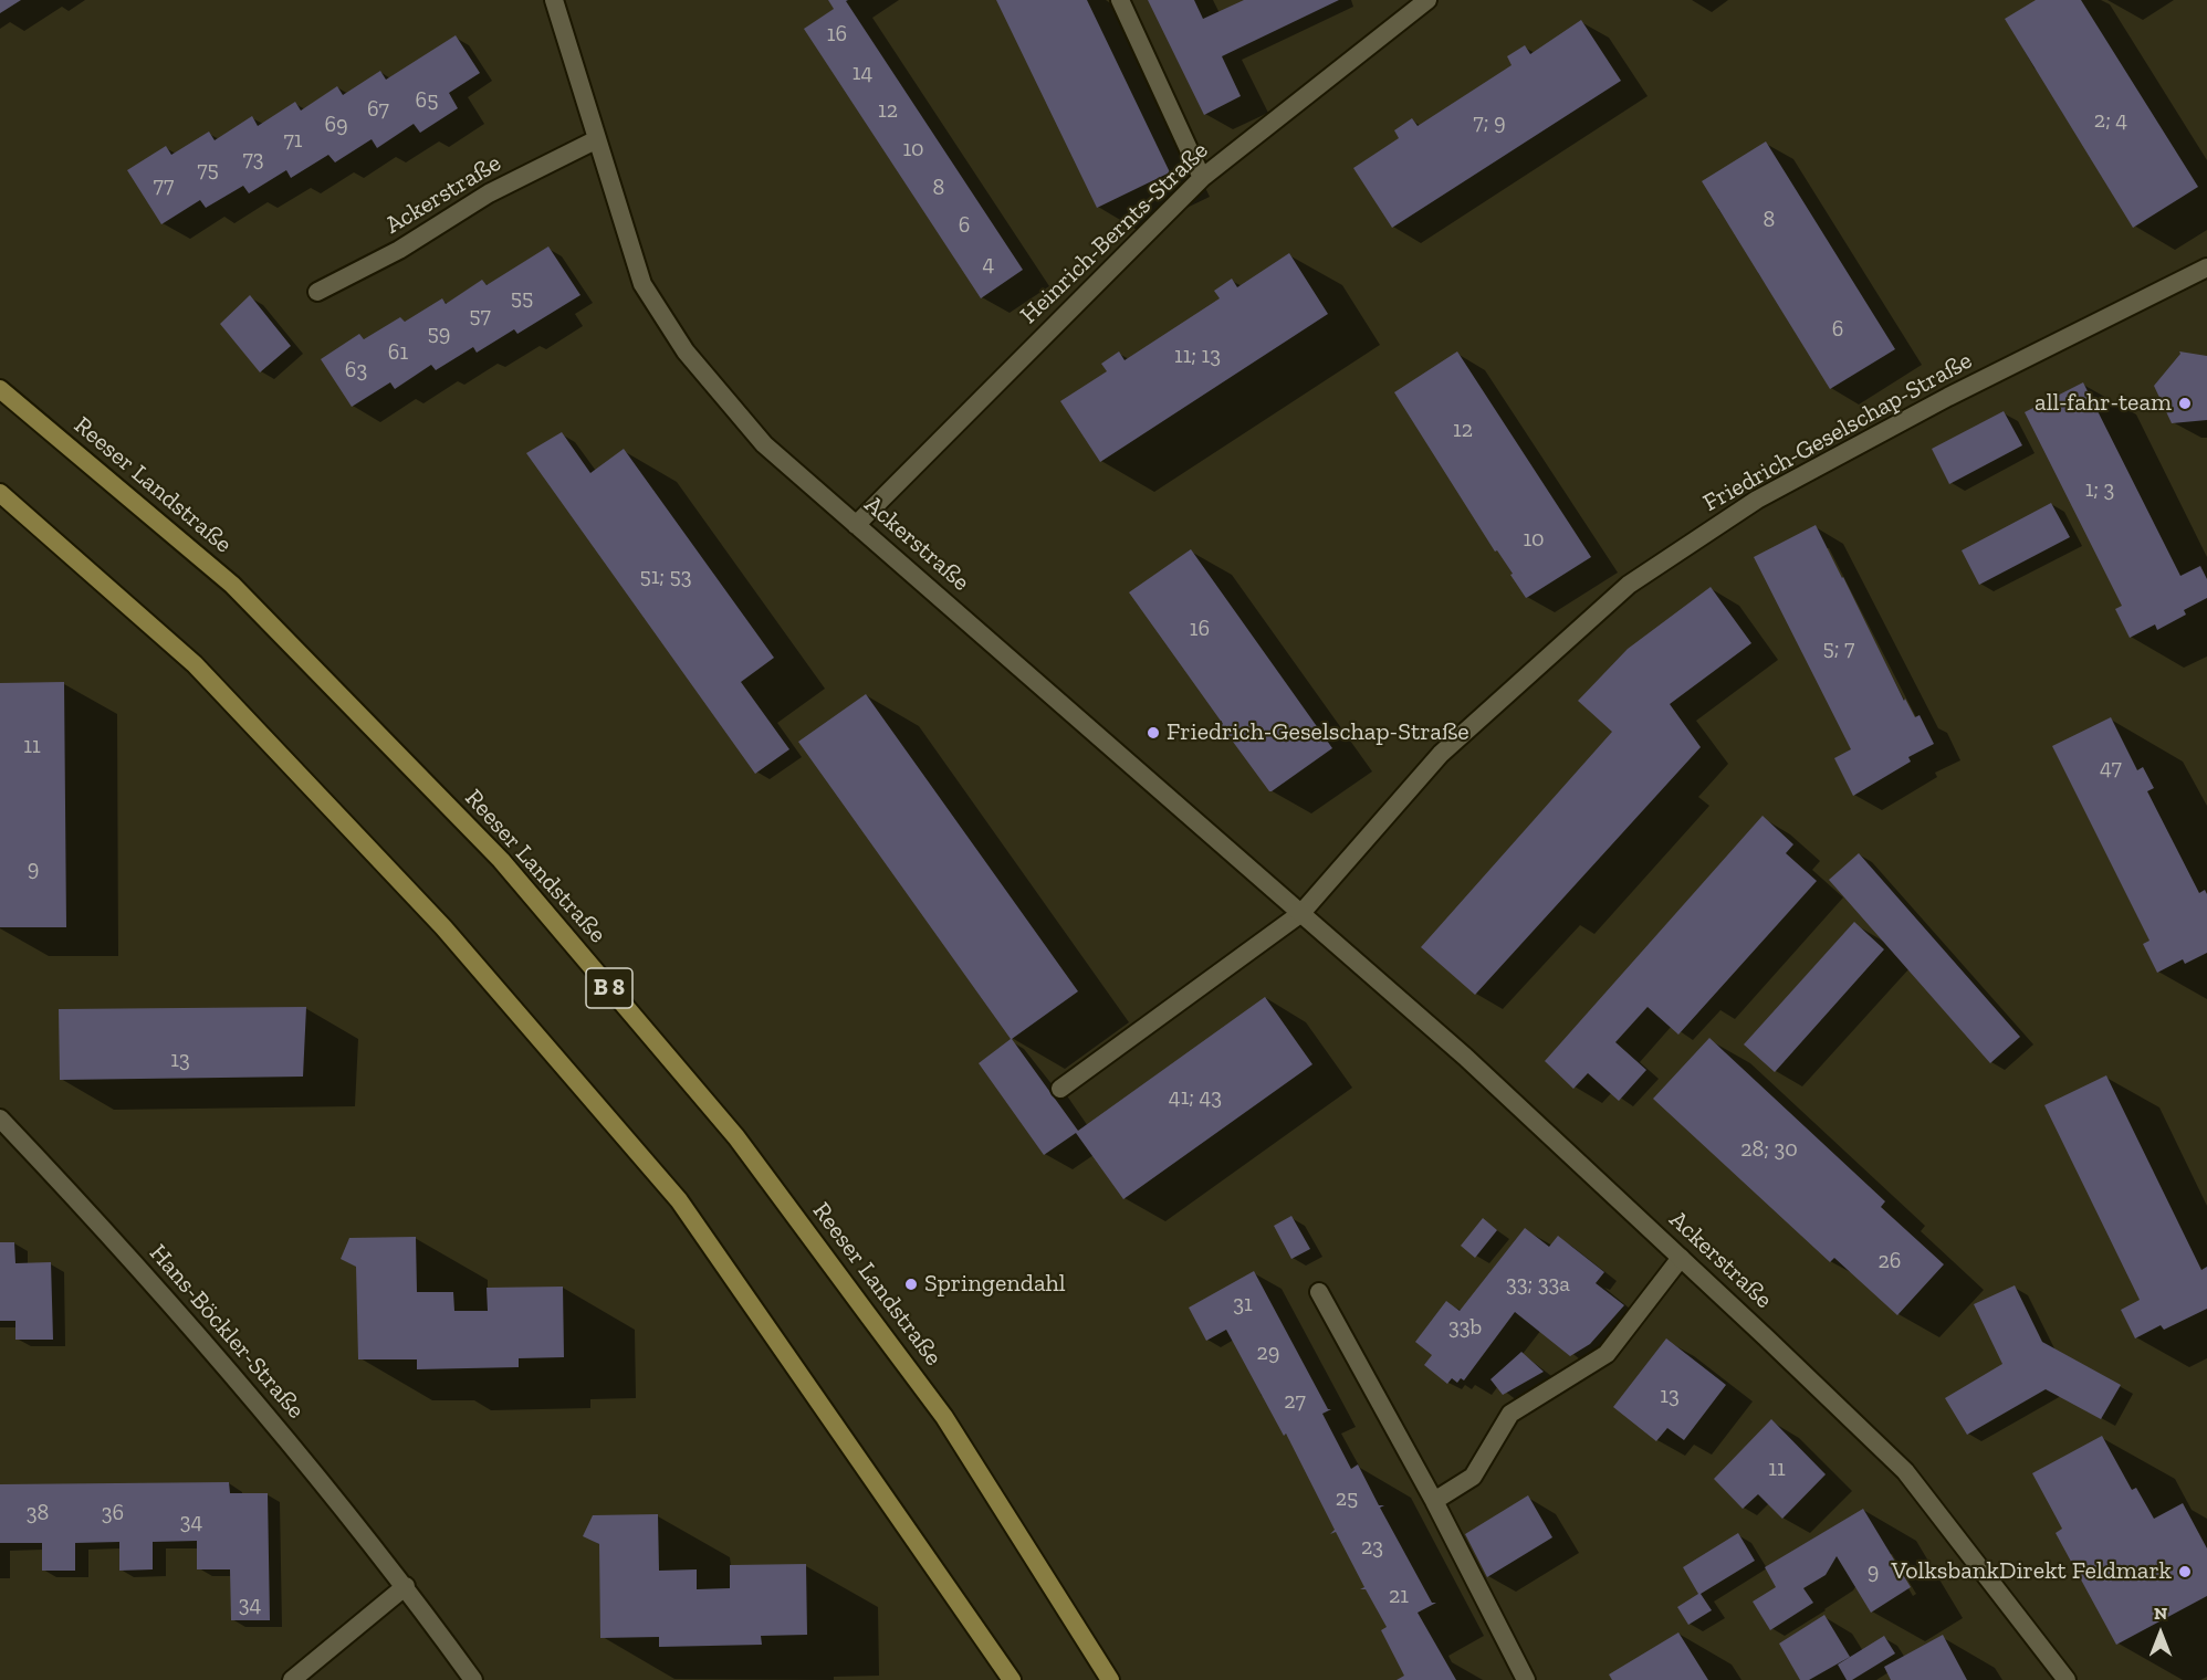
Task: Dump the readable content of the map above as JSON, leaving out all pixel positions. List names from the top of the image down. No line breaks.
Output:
{"streets":{"main road":["Reeser Landstraße","B 8"],"street":["Ackerstraße","Heinrich-Bernts-Straße","Friedrich-Geselschap-Straße","Hans-Böckler-Straße"]},"crossings":[["Ackerstraße","Heinrich-Bernts-Straße"],["Ackerstraße","Friedrich-Geselschap-Straße"]],"places":["all-fahr-team","Friedrich-Geselschap-Straße","Springendahl","VolksbankDirekt Feldmark"],"house_numbers":["16","14","65","67","12","2; 4","7; 9","69","71","10","73","75","77","8","8","6","4","55","57","6","59","61","11; 13","63","12","1; 3","10","51; 53","16","5; 7","11","47","9","13","41; 43","28; 30","26","33; 33a","31","33b","29","13","27","11","25","38","36","34","23","9","21","34"],"north":"top"}
